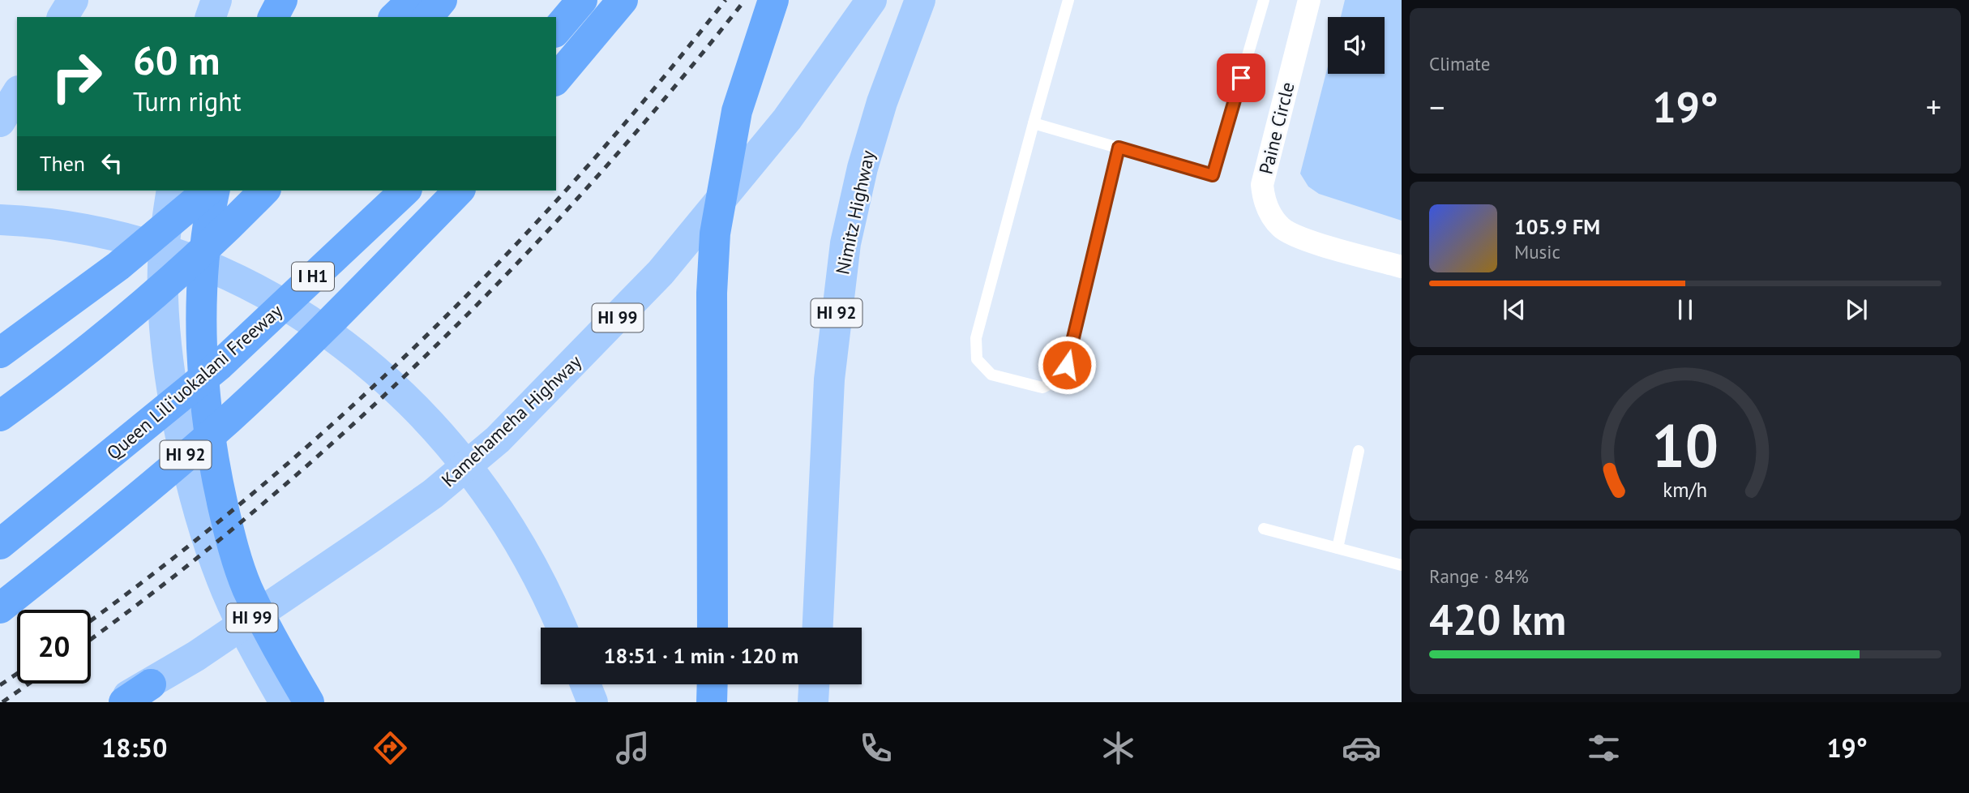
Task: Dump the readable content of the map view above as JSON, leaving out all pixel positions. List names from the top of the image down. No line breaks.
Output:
{"streets":{"highway":["I H1","Queen Liliʻuokalani Freeway"],"main road":["Nimitz Highway","HI 92","HI 99","Kamehameha Highway"],"street":["Paine Circle"]},"page":{"tile":["Climate",["Range · 84%","420 km"]],"turn":["60 m","Turn right"],"heat":["−","19°","+"],"then":"Then","song":["105.9 FM","Music"],"limit":"20","trip":"18:51 · 1 min · 120 m","tabs":["18:50","19°"],"gauge":["10","km/h"]}}
